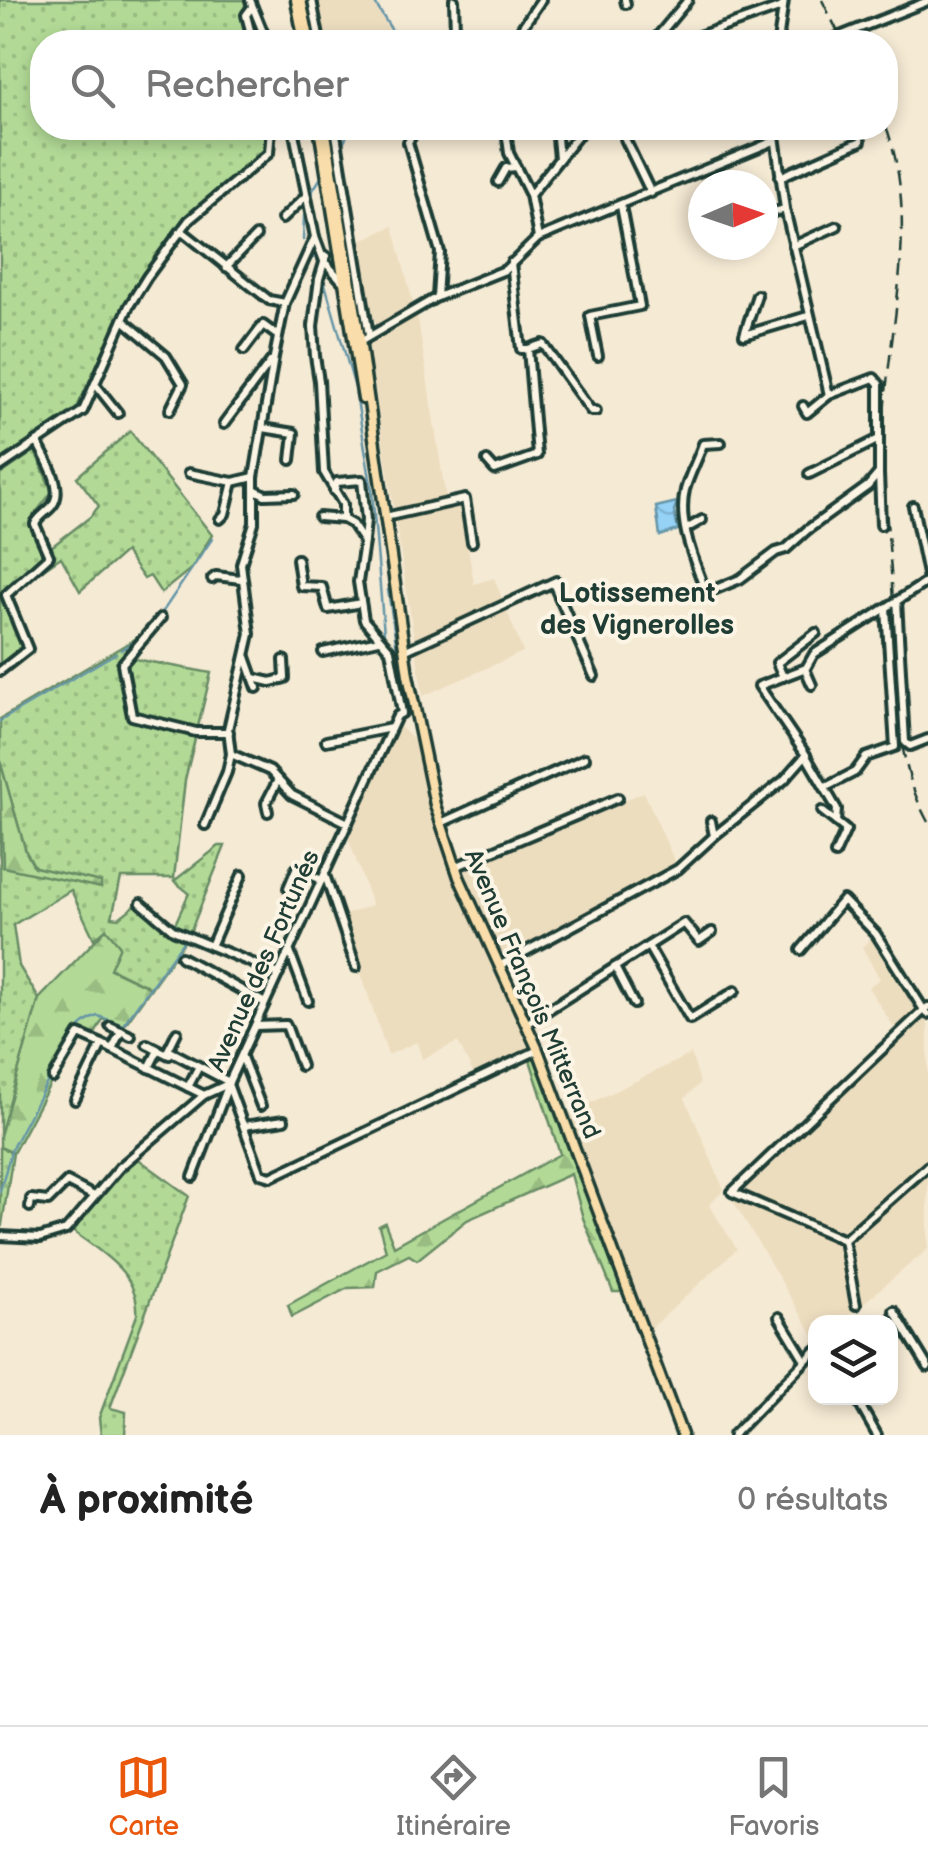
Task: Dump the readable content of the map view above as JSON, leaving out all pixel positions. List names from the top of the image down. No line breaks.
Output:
{"streets":{"main road":["Avenue François Mitterrand"],"street":["Avenue des Fortunés"]},"crossings":[["Avenue des Fortunés","Avenue François Mitterrand"]],"districts":["Lotissement des Vignerolles"],"north":"right","page":{"search":"Rechercher","heading":["À proximité","0 résultats"],"nav":["Carte","Itinéraire","Favoris"]}}
